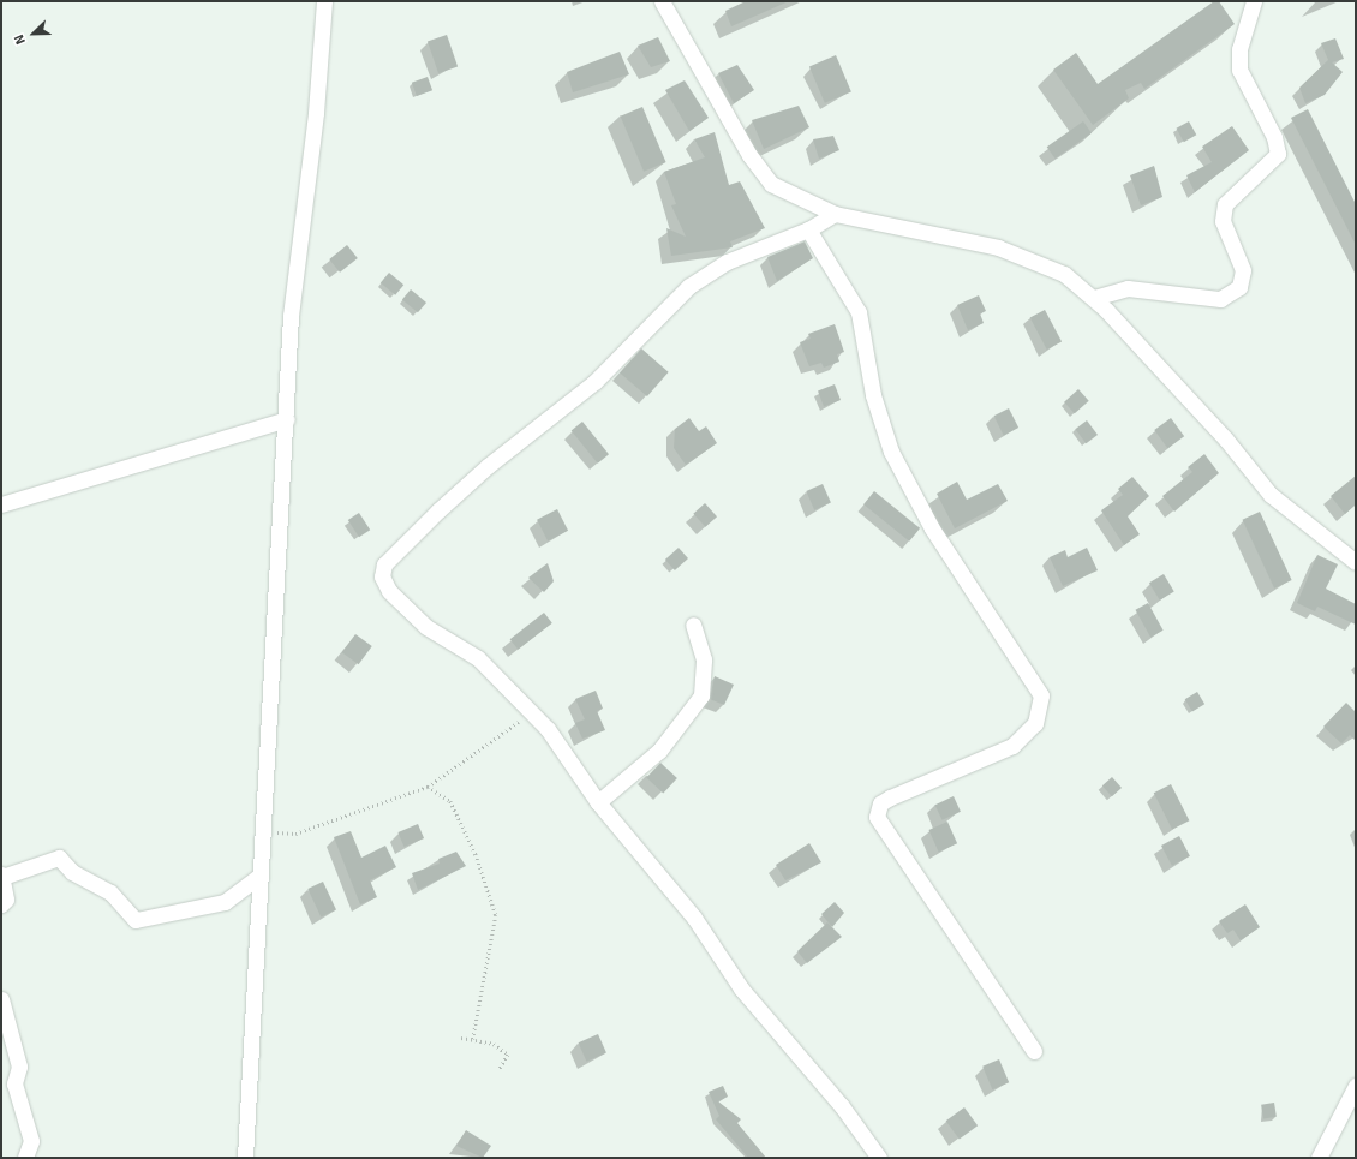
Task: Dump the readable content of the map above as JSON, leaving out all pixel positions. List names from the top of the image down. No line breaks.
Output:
{"north":"bottom left"}
